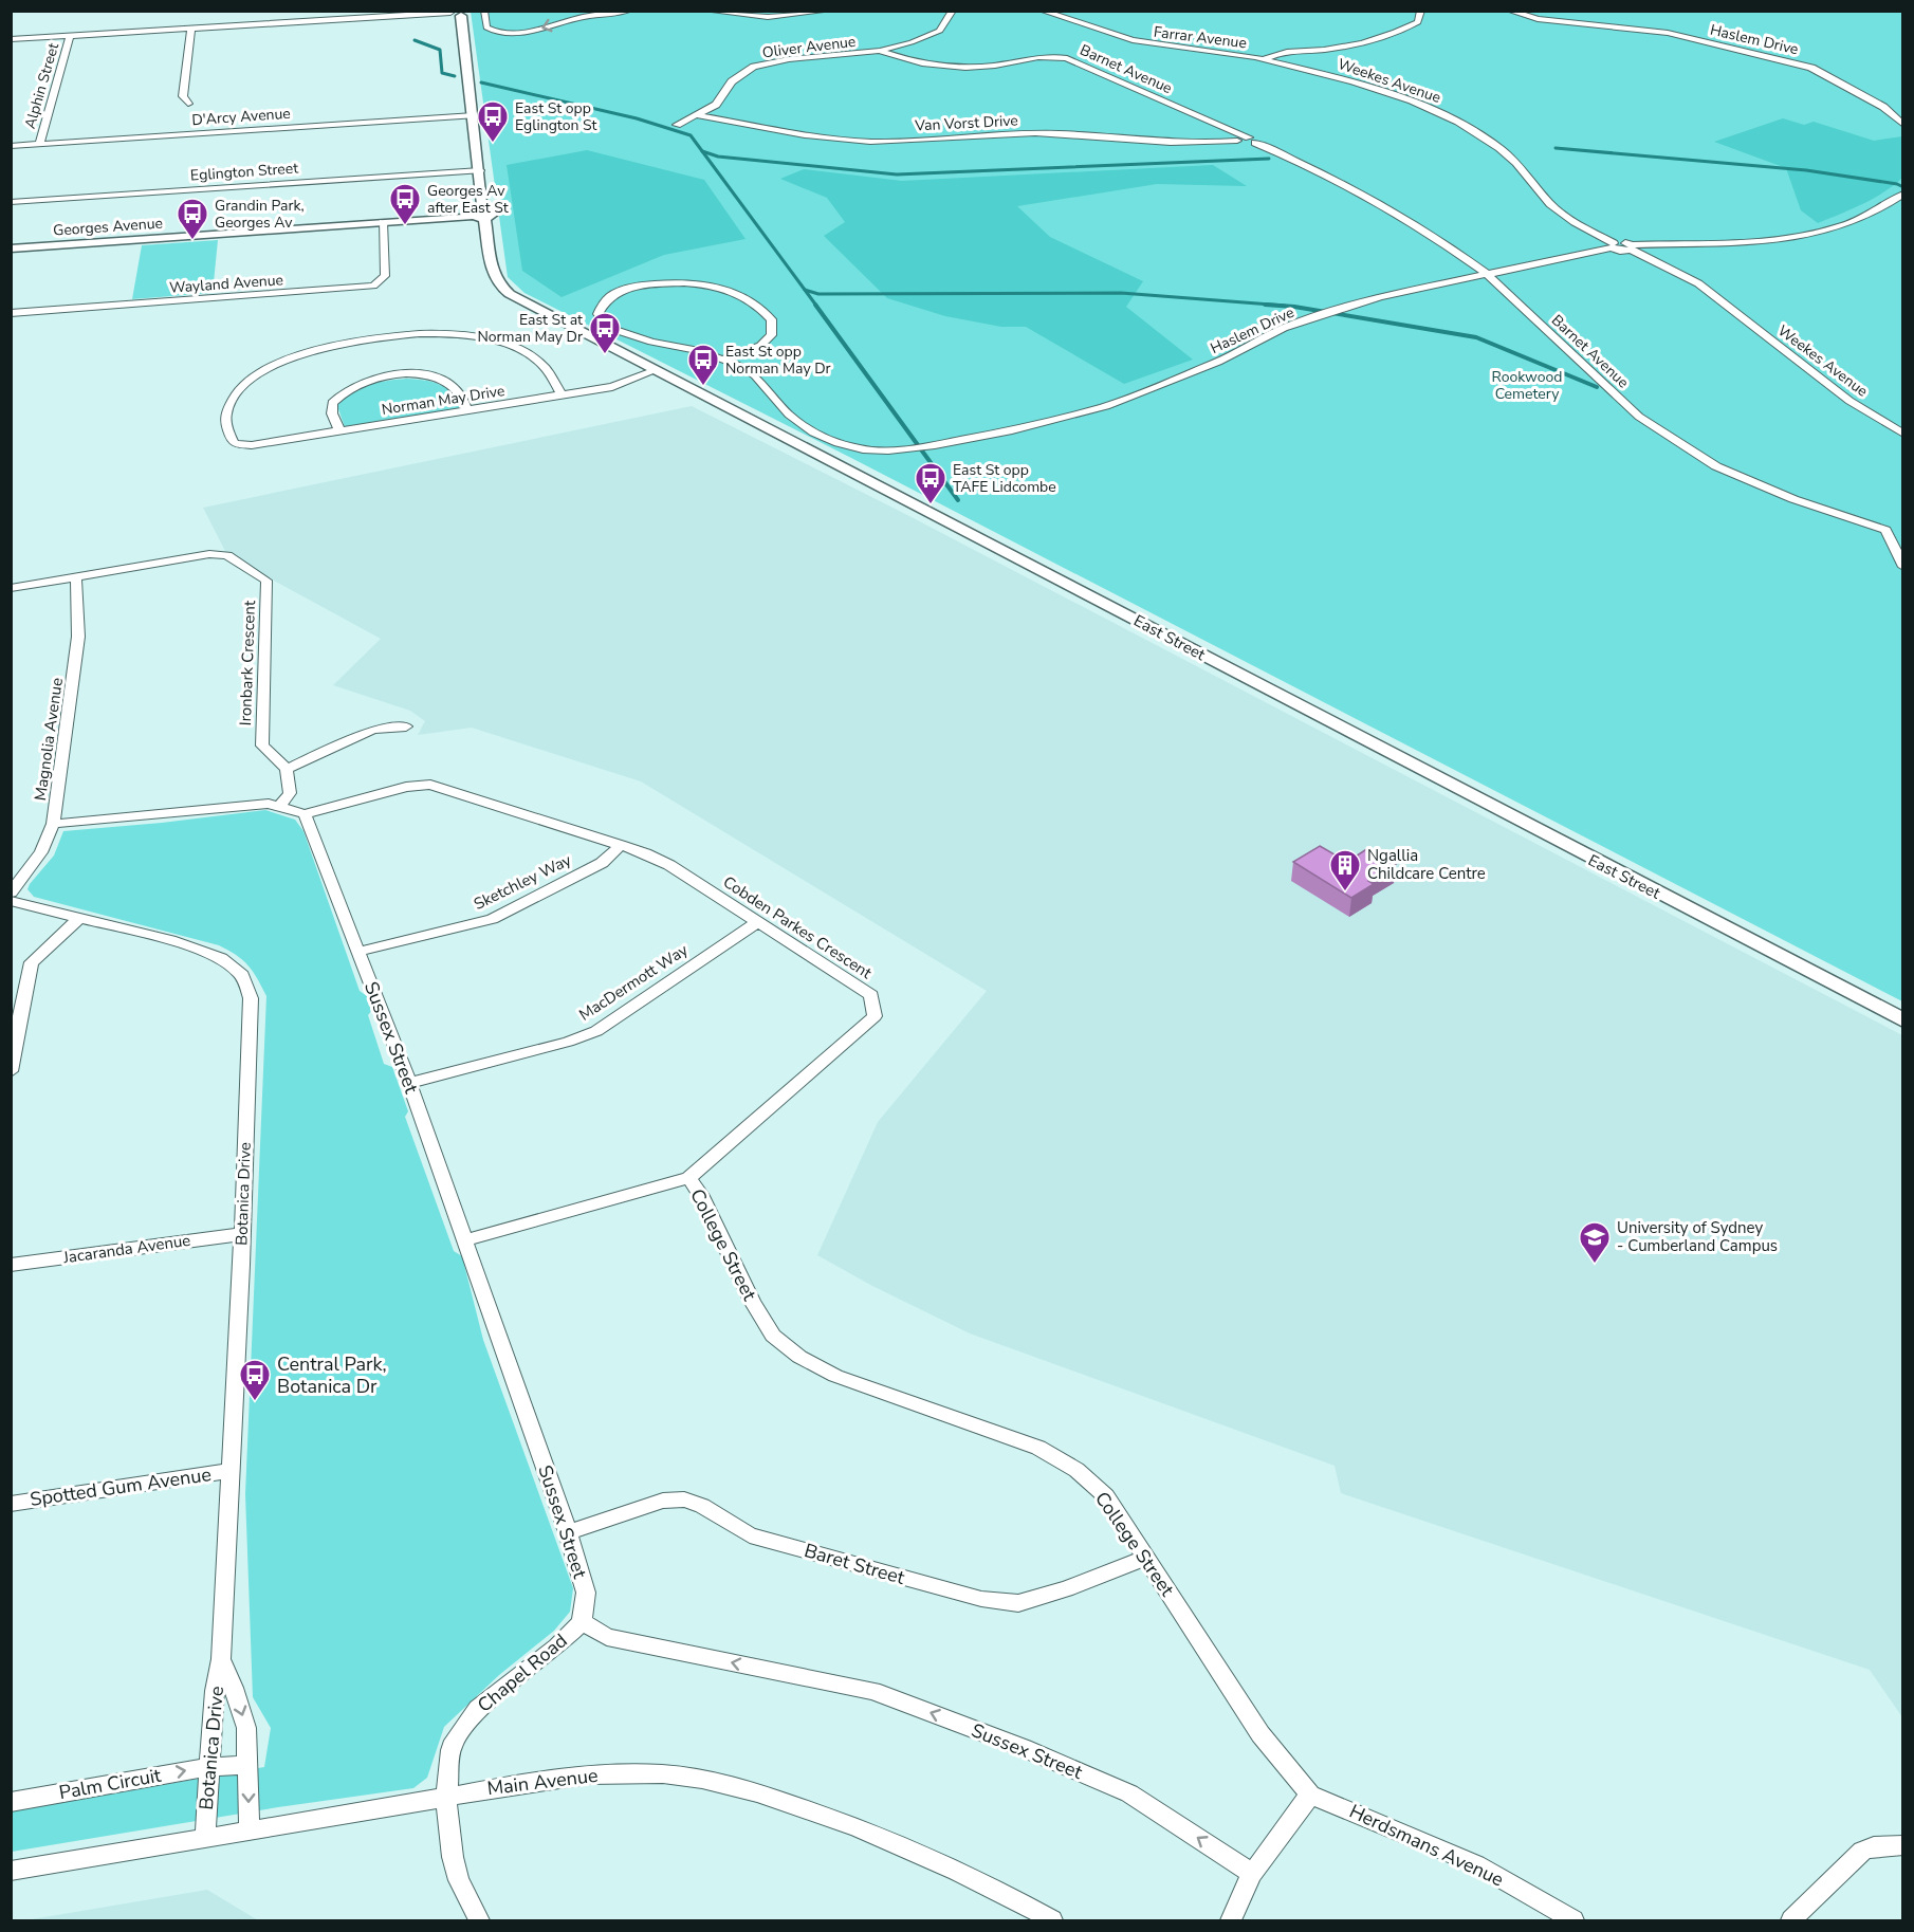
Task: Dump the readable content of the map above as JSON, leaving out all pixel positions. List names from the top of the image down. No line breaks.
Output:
{"streets":{"main road":["Georges Avenue","East Street"],"street":["Farrar Avenue","Haslem Drive","Oliver Avenue","Barnet Avenue","Weekes Avenue","Alphin Street","D'Arcy Avenue","Van Vorst Drive","Eglington Street","Wayland Avenue","Norman May Drive","Ironbark Crescent","Magnolia Avenue","Sketchley Way","Cobden Parkes Crescent","MacDermott Way","Sussex Street","Botanica Drive","College Street","Jacaranda Avenue","Spotted Gum Avenue","Baret Street","Chapel Road","Main Avenue","Palm Circuit","Herdsmans Avenue"]},"crossings":[["Farrar Avenue","Weekes Avenue"],["Haslem Drive","Barnet Avenue"],["Haslem Drive","Weekes Avenue"],["Oliver Avenue","Barnet Avenue"],["Oliver Avenue","Van Vorst Drive"],["Barnet Avenue","Van Vorst Drive"],["Alphin Street","D'Arcy Avenue"],["D'Arcy Avenue","East Street"],["Eglington Street","East Street"],["Georges Avenue","Wayland Avenue"],["Georges Avenue","East Street"],["Norman May Drive","East Street"],["Ironbark Crescent","Magnolia Avenue"],["Sketchley Way","Cobden Parkes Crescent"],["Sketchley Way","Sussex Street"],["Cobden Parkes Crescent","MacDermott Way"],["Cobden Parkes Crescent","Sussex Street"],["Cobden Parkes Crescent","College Street"],["MacDermott Way","Sussex Street"],["Sussex Street","Baret Street"],["Sussex Street","Chapel Road"],["Botanica Drive","Jacaranda Avenue"],["Botanica Drive","Spotted Gum Avenue"],["Botanica Drive","Main Avenue"],["Botanica Drive","Palm Circuit"],["College Street","Baret Street"],["College Street","Herdsmans Avenue"],["Chapel Road","Main Avenue"]],"one_way":["Sussex Street","Palm Circuit"],"parks":["Rookwood Cemetery"],"places":{"bus stop":["East St opp Eglington St","Georges Av after East St","Grandin Park, Georges Av","East St at Norman May Dr","East St opp Norman May Dr","East St opp TAFE Lidcombe","Central Park, Botanica Dr"],"building":["Ngallia Childcare Centre"],"school or university":["University of Sydney - Cumberland Campus"]}}
